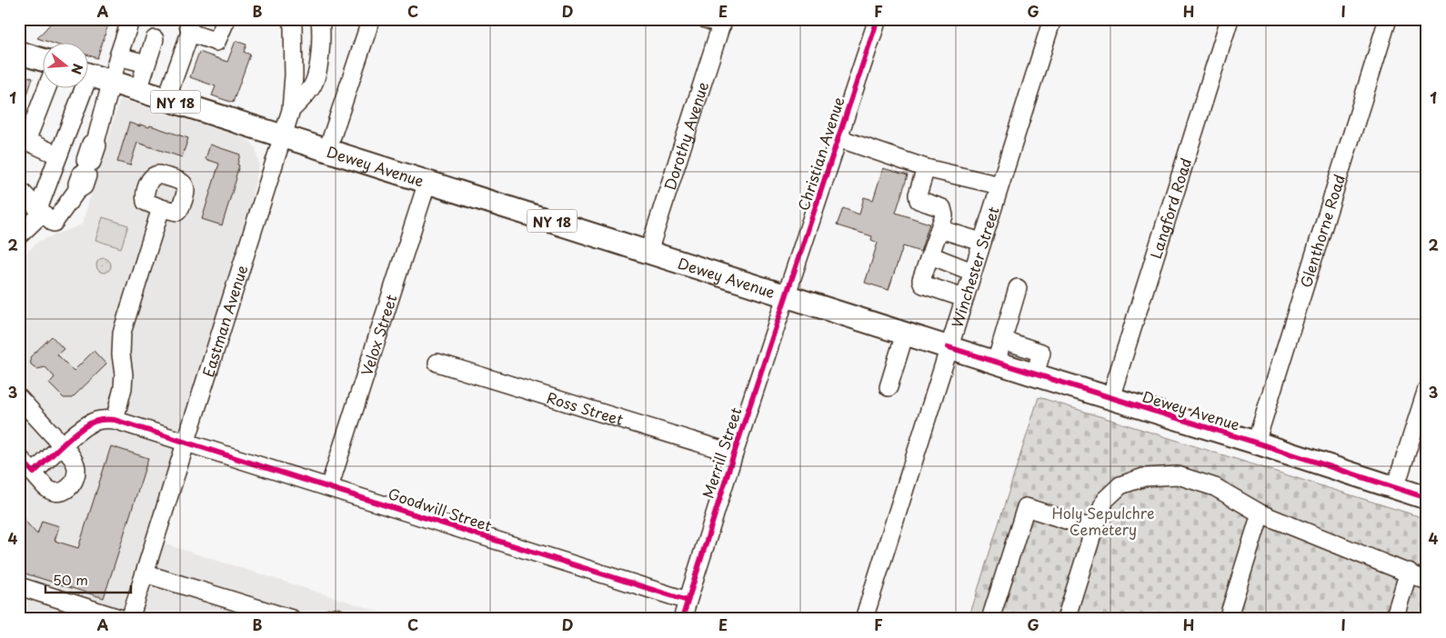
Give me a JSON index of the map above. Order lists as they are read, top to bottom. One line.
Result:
{"streets":{"main road":["NY 18","Dewey Avenue"],"street":["Dorothy Avenue","Christian Avenue","Langford Road","Glenthorne Road","Winchester Street","Eastman Avenue","Velox Street","Ross Street","Merrill Street","Goodwill Street"]},"crossings":[["Dorothy Avenue","Dewey Avenue"],["Christian Avenue","Dewey Avenue"],["Christian Avenue","Merrill Street"],["Dewey Avenue","Langford Road"],["Dewey Avenue","Glenthorne Road"],["Dewey Avenue","Winchester Street"],["Dewey Avenue","Eastman Avenue"],["Dewey Avenue","Velox Street"],["Dewey Avenue","Merrill Street"],["Eastman Avenue","Goodwill Street"],["Velox Street","Goodwill Street"],["Ross Street","Merrill Street"],["Merrill Street","Goodwill Street"]],"parks":["Holy Sepulchre Cemetery"],"scale_bar":"50 m","north":"right","grid":{"columns":["A","B","C","D","E","F","G","H","I"],"rows":["1","2","3","4"]}}
